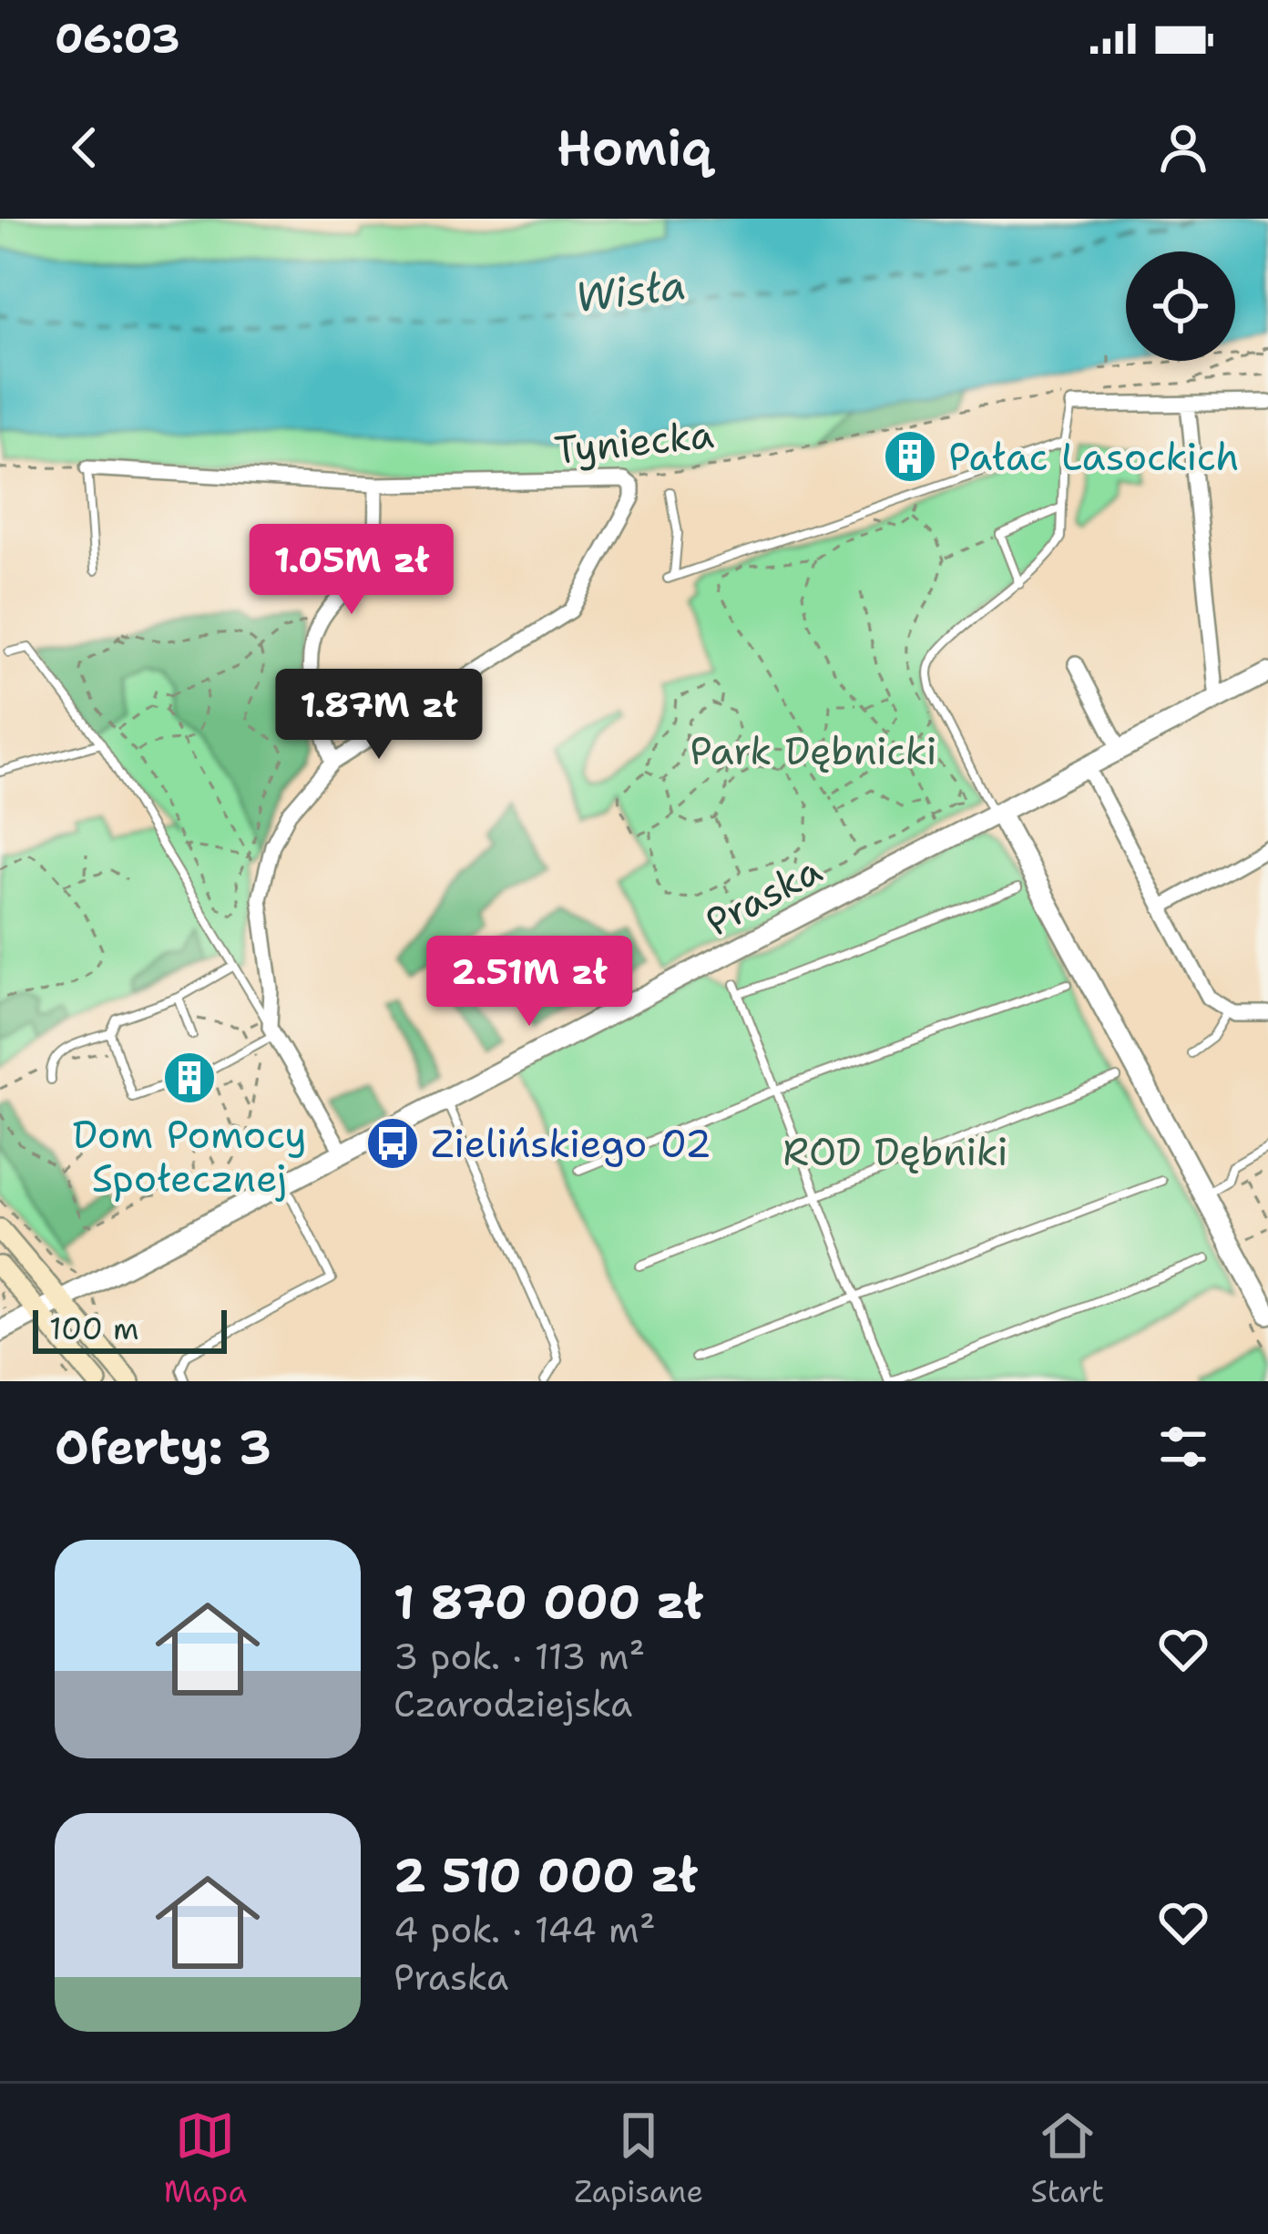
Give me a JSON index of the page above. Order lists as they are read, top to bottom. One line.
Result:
{"streets":{"street":["Tyniecka","Praska"]},"water":["Wisła"],"parks":["Park Dębnicki","ROD Dębniki"],"places":{"building":["Pałac Lasockich","Dom Pomocy Społecznej"],"bus stop":["Zielińskiego 02"]},"scale_bar":"100 m","page":{"status":"06:03","header":"Homiq","price":["1.05M zł","1.87M zł","2.51M zł"],"scale":"100 m","heading":"Oferty: 3","list":[{"name":"1 870 000 zł","note":"3 pok. · 113 m² · Czarodziejska"},{"name":"2 510 000 zł","note":"4 pok. · 144 m² · Praska"}],"tabs":["Mapa","Zapisane","Start"]}}
